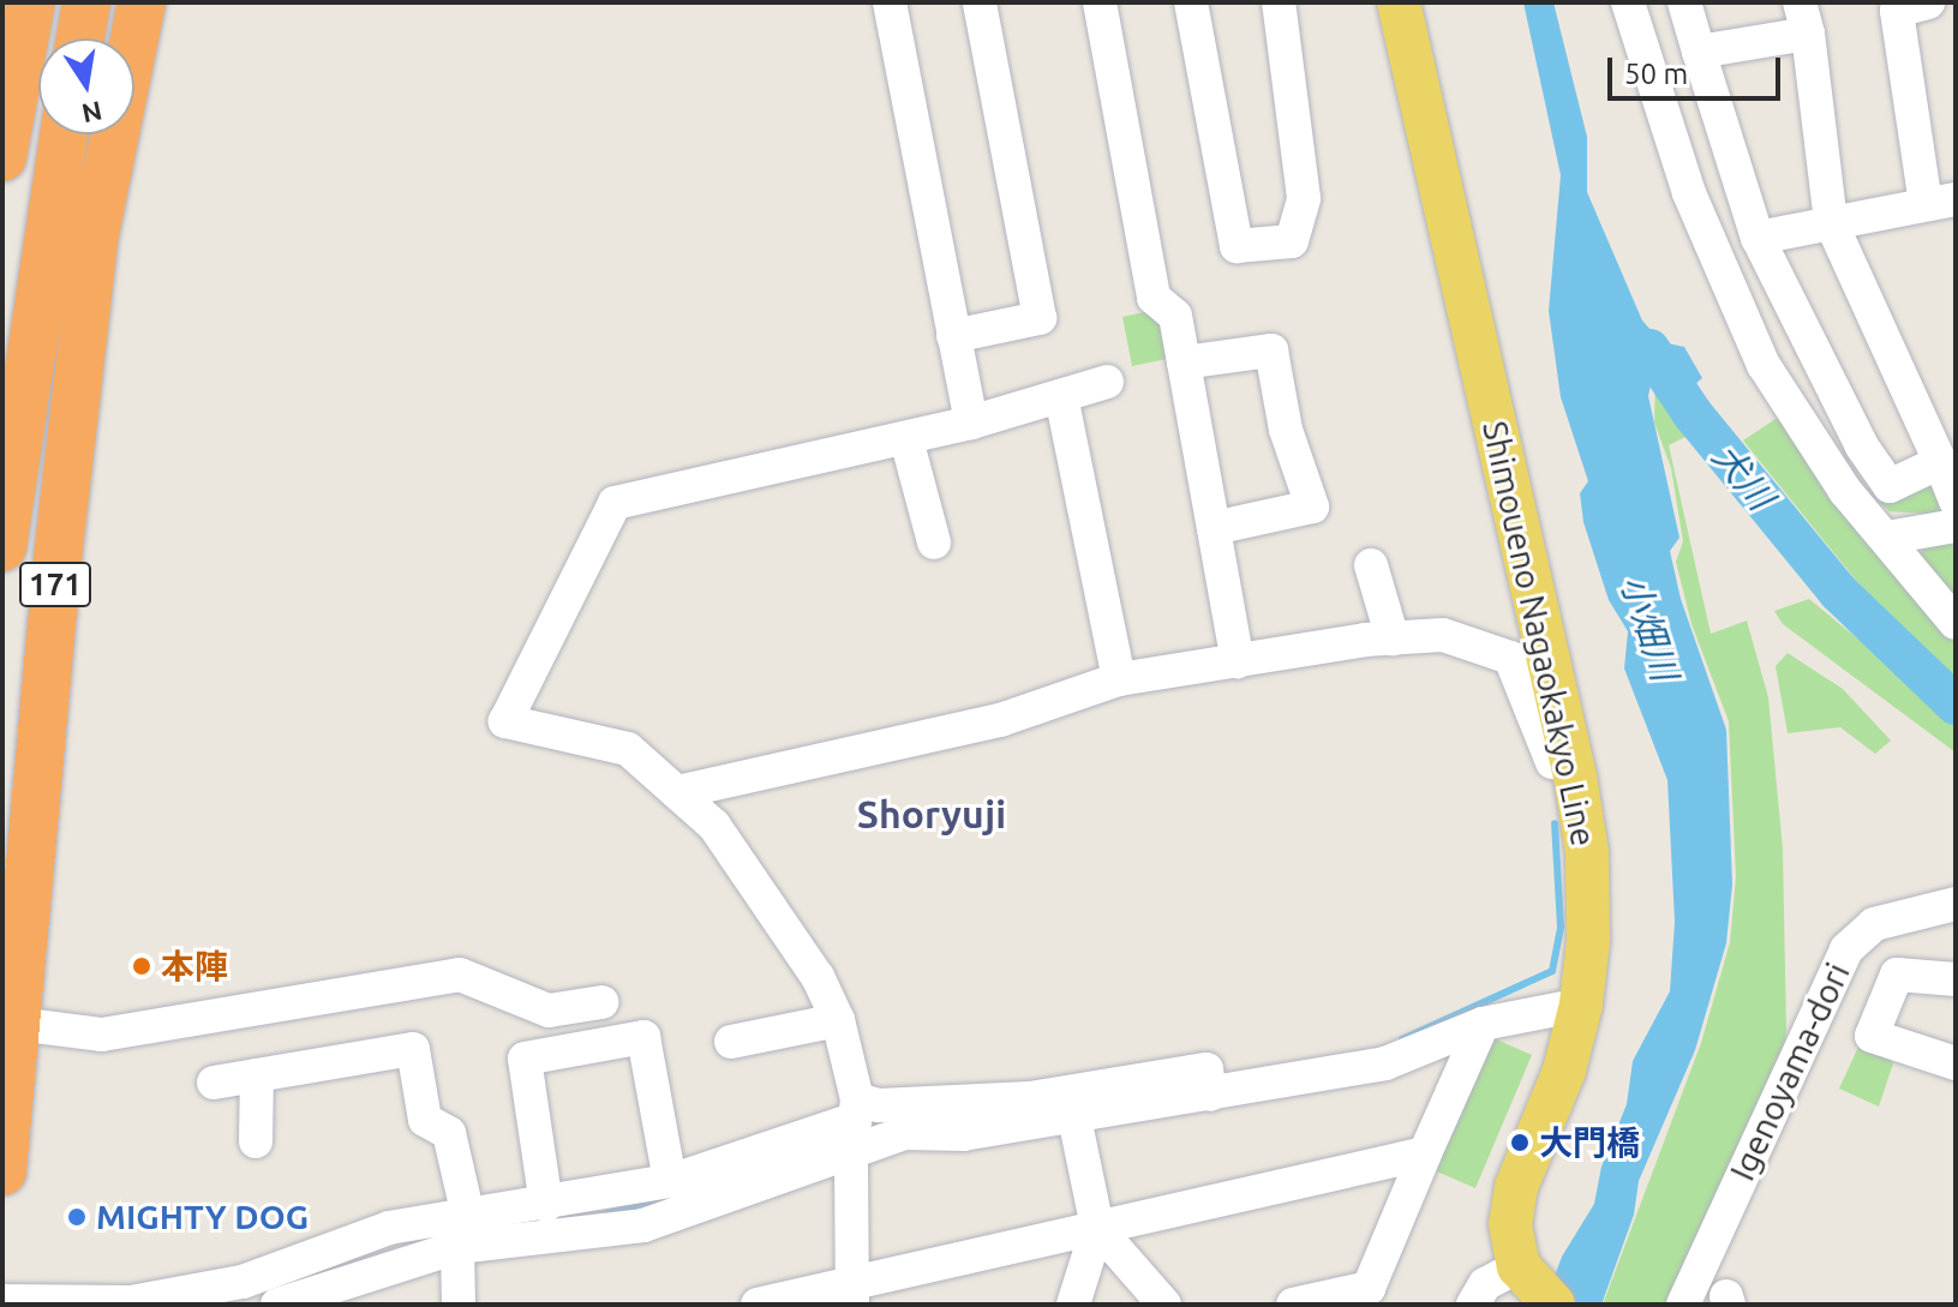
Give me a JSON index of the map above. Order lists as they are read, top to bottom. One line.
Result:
{"streets":{"highway":["171"],"main road":["Shimoueno Nagaokakyo Line"],"street":["Igenoyama-dori"]},"districts":["Shoryuji"],"water":["犬川","小畑川"],"places":["本陣","大門橋","MIGHTY DOG"],"scale_bar":"50 m","north":"bottom"}
